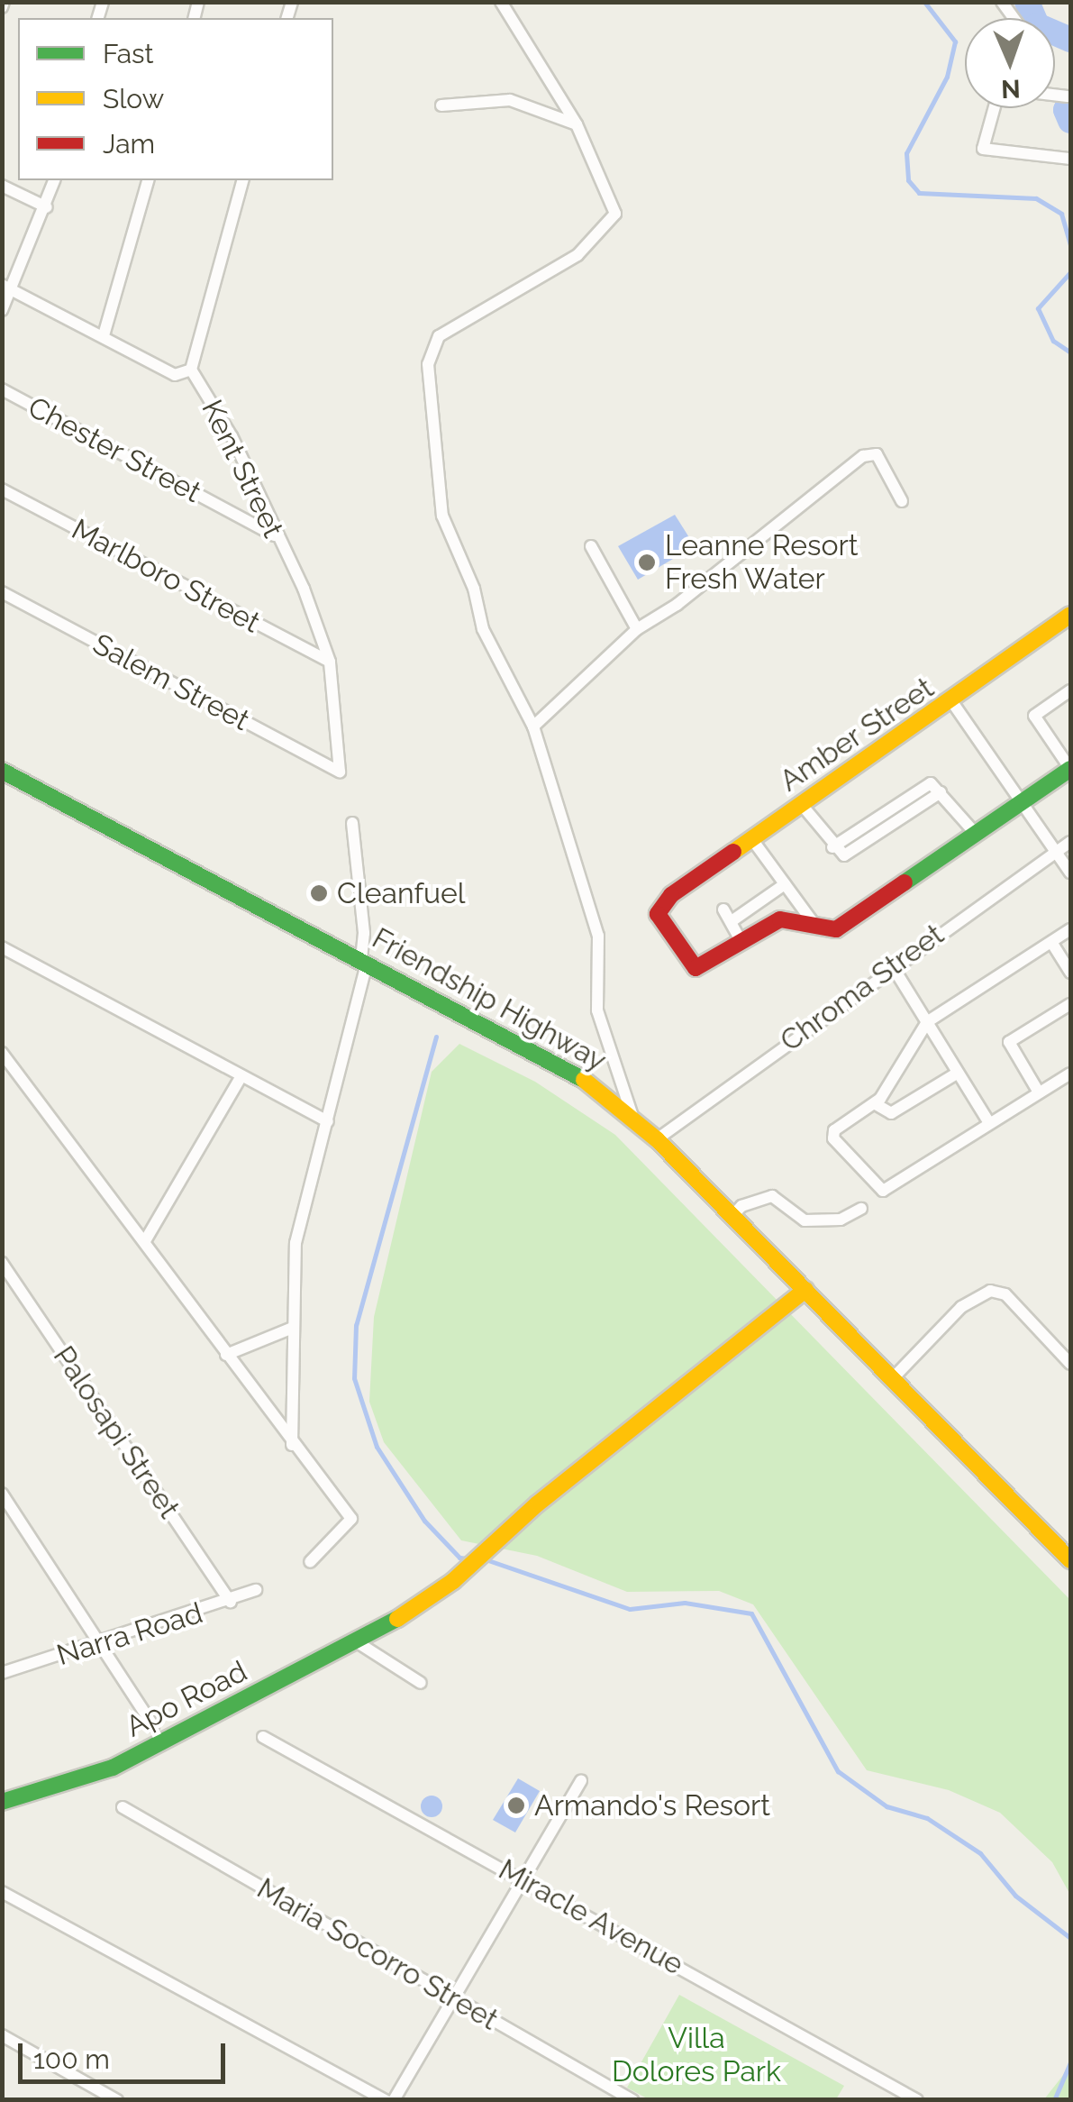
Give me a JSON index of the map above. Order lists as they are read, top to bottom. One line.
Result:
{"streets":{"street":["Chester Street","Kent Street","Marlboro Street","Salem Street","Amber Street","Chroma Street","Friendship Highway","Palosapi Street","Narra Road","Apo Road","Miracle Avenue","Maria Socorro Street"]},"crossings":[["Chester Street","Kent Street"],["Kent Street","Marlboro Street"],["Kent Street","Salem Street"],["Chroma Street","Friendship Highway"],["Friendship Highway","Apo Road"],["Palosapi Street","Narra Road"]],"parks":["Villa Dolores Park"],"places":["Leanne Resort Fresh Water","Cleanfuel","Armando's Resort"],"legend":["Fast","Slow","Jam"],"scale_bar":"100 m","north":"bottom"}
